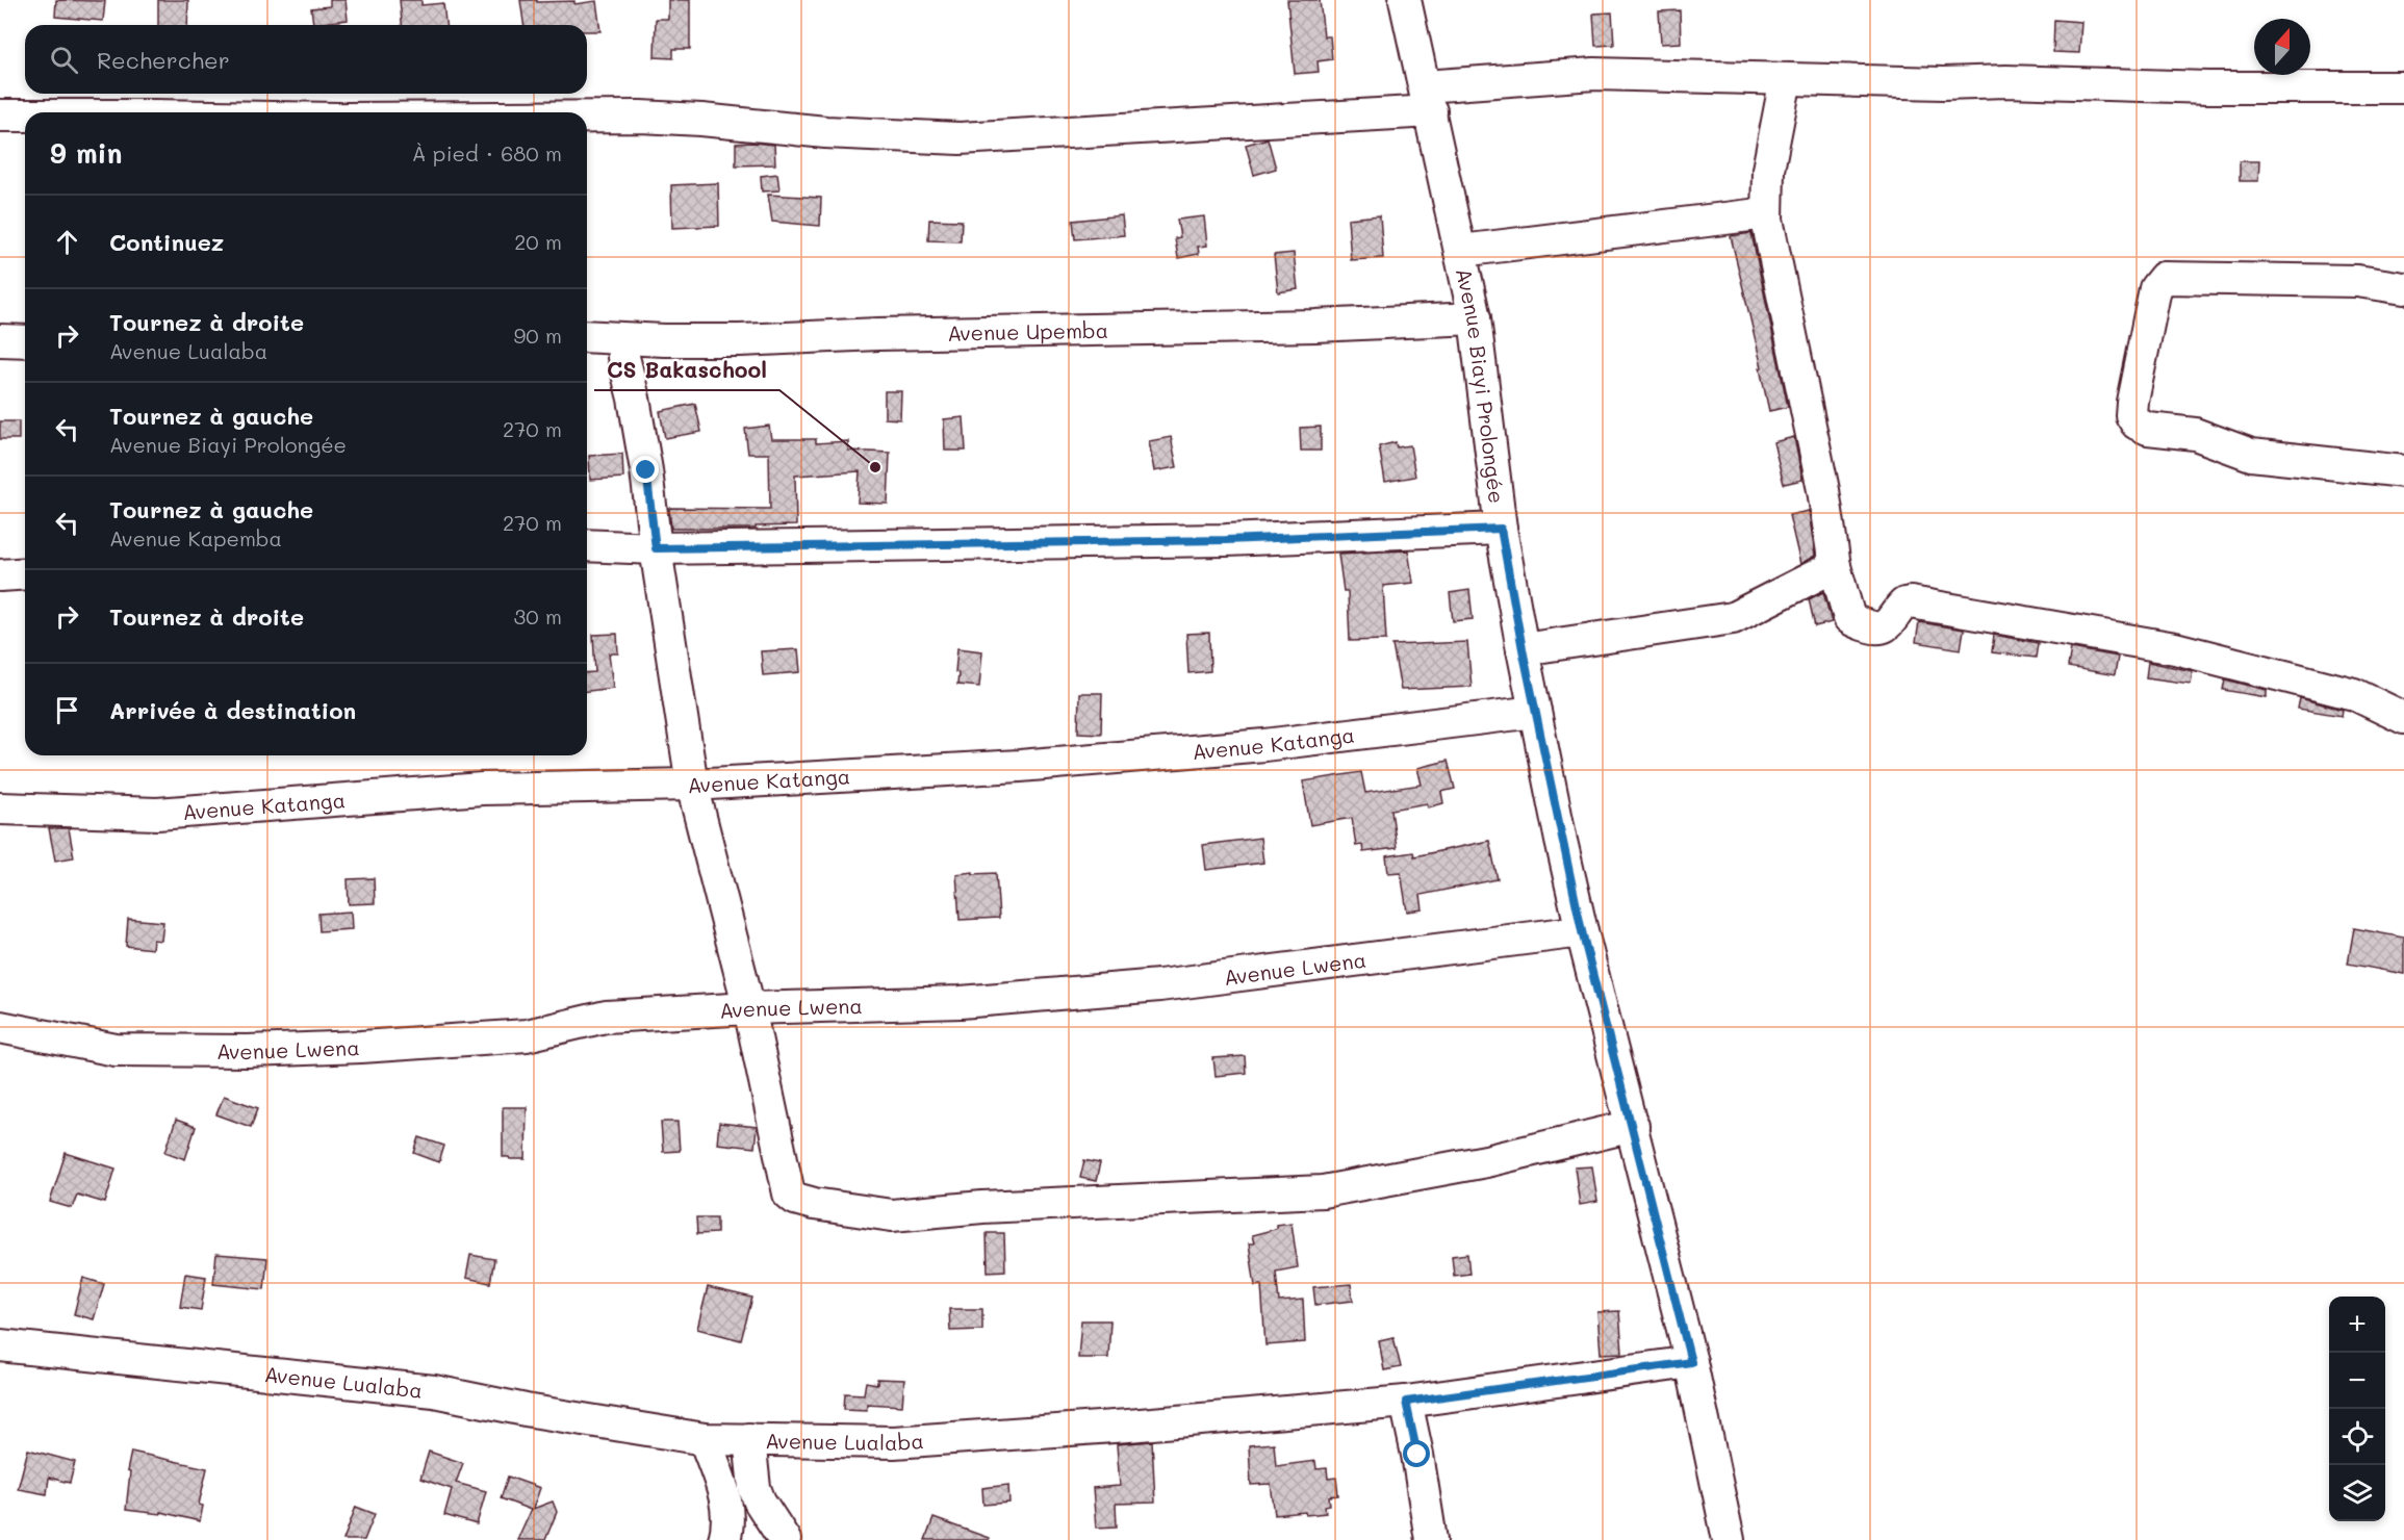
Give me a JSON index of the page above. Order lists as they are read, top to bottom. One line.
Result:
{"streets":{"street":["Avenue Upemba","Avenue Biayi Prolongée","Avenue Katanga","Avenue Lwena","Avenue Lualaba"]},"crossings":[["Avenue Upemba","Avenue Biayi Prolongée"],["Avenue Biayi Prolongée","Avenue Katanga"],["Avenue Biayi Prolongée","Avenue Lwena"],["Avenue Biayi Prolongée","Avenue Lualaba"]],"places":["CS Bakaschool"],"north":"top","page":{"search":"Rechercher","heading":["9 min","À pied · 680 m"],"list":[["Continuez","20 m"],["Tournez à droite","Avenue Lualaba","90 m"],["Tournez à gauche","Avenue Biayi Prolongée","270 m"],["Tournez à gauche","Avenue Kapemba","270 m"],["Tournez à droite","30 m"],"Arrivée à destination"],"map_buttons":["+","−"]}}
